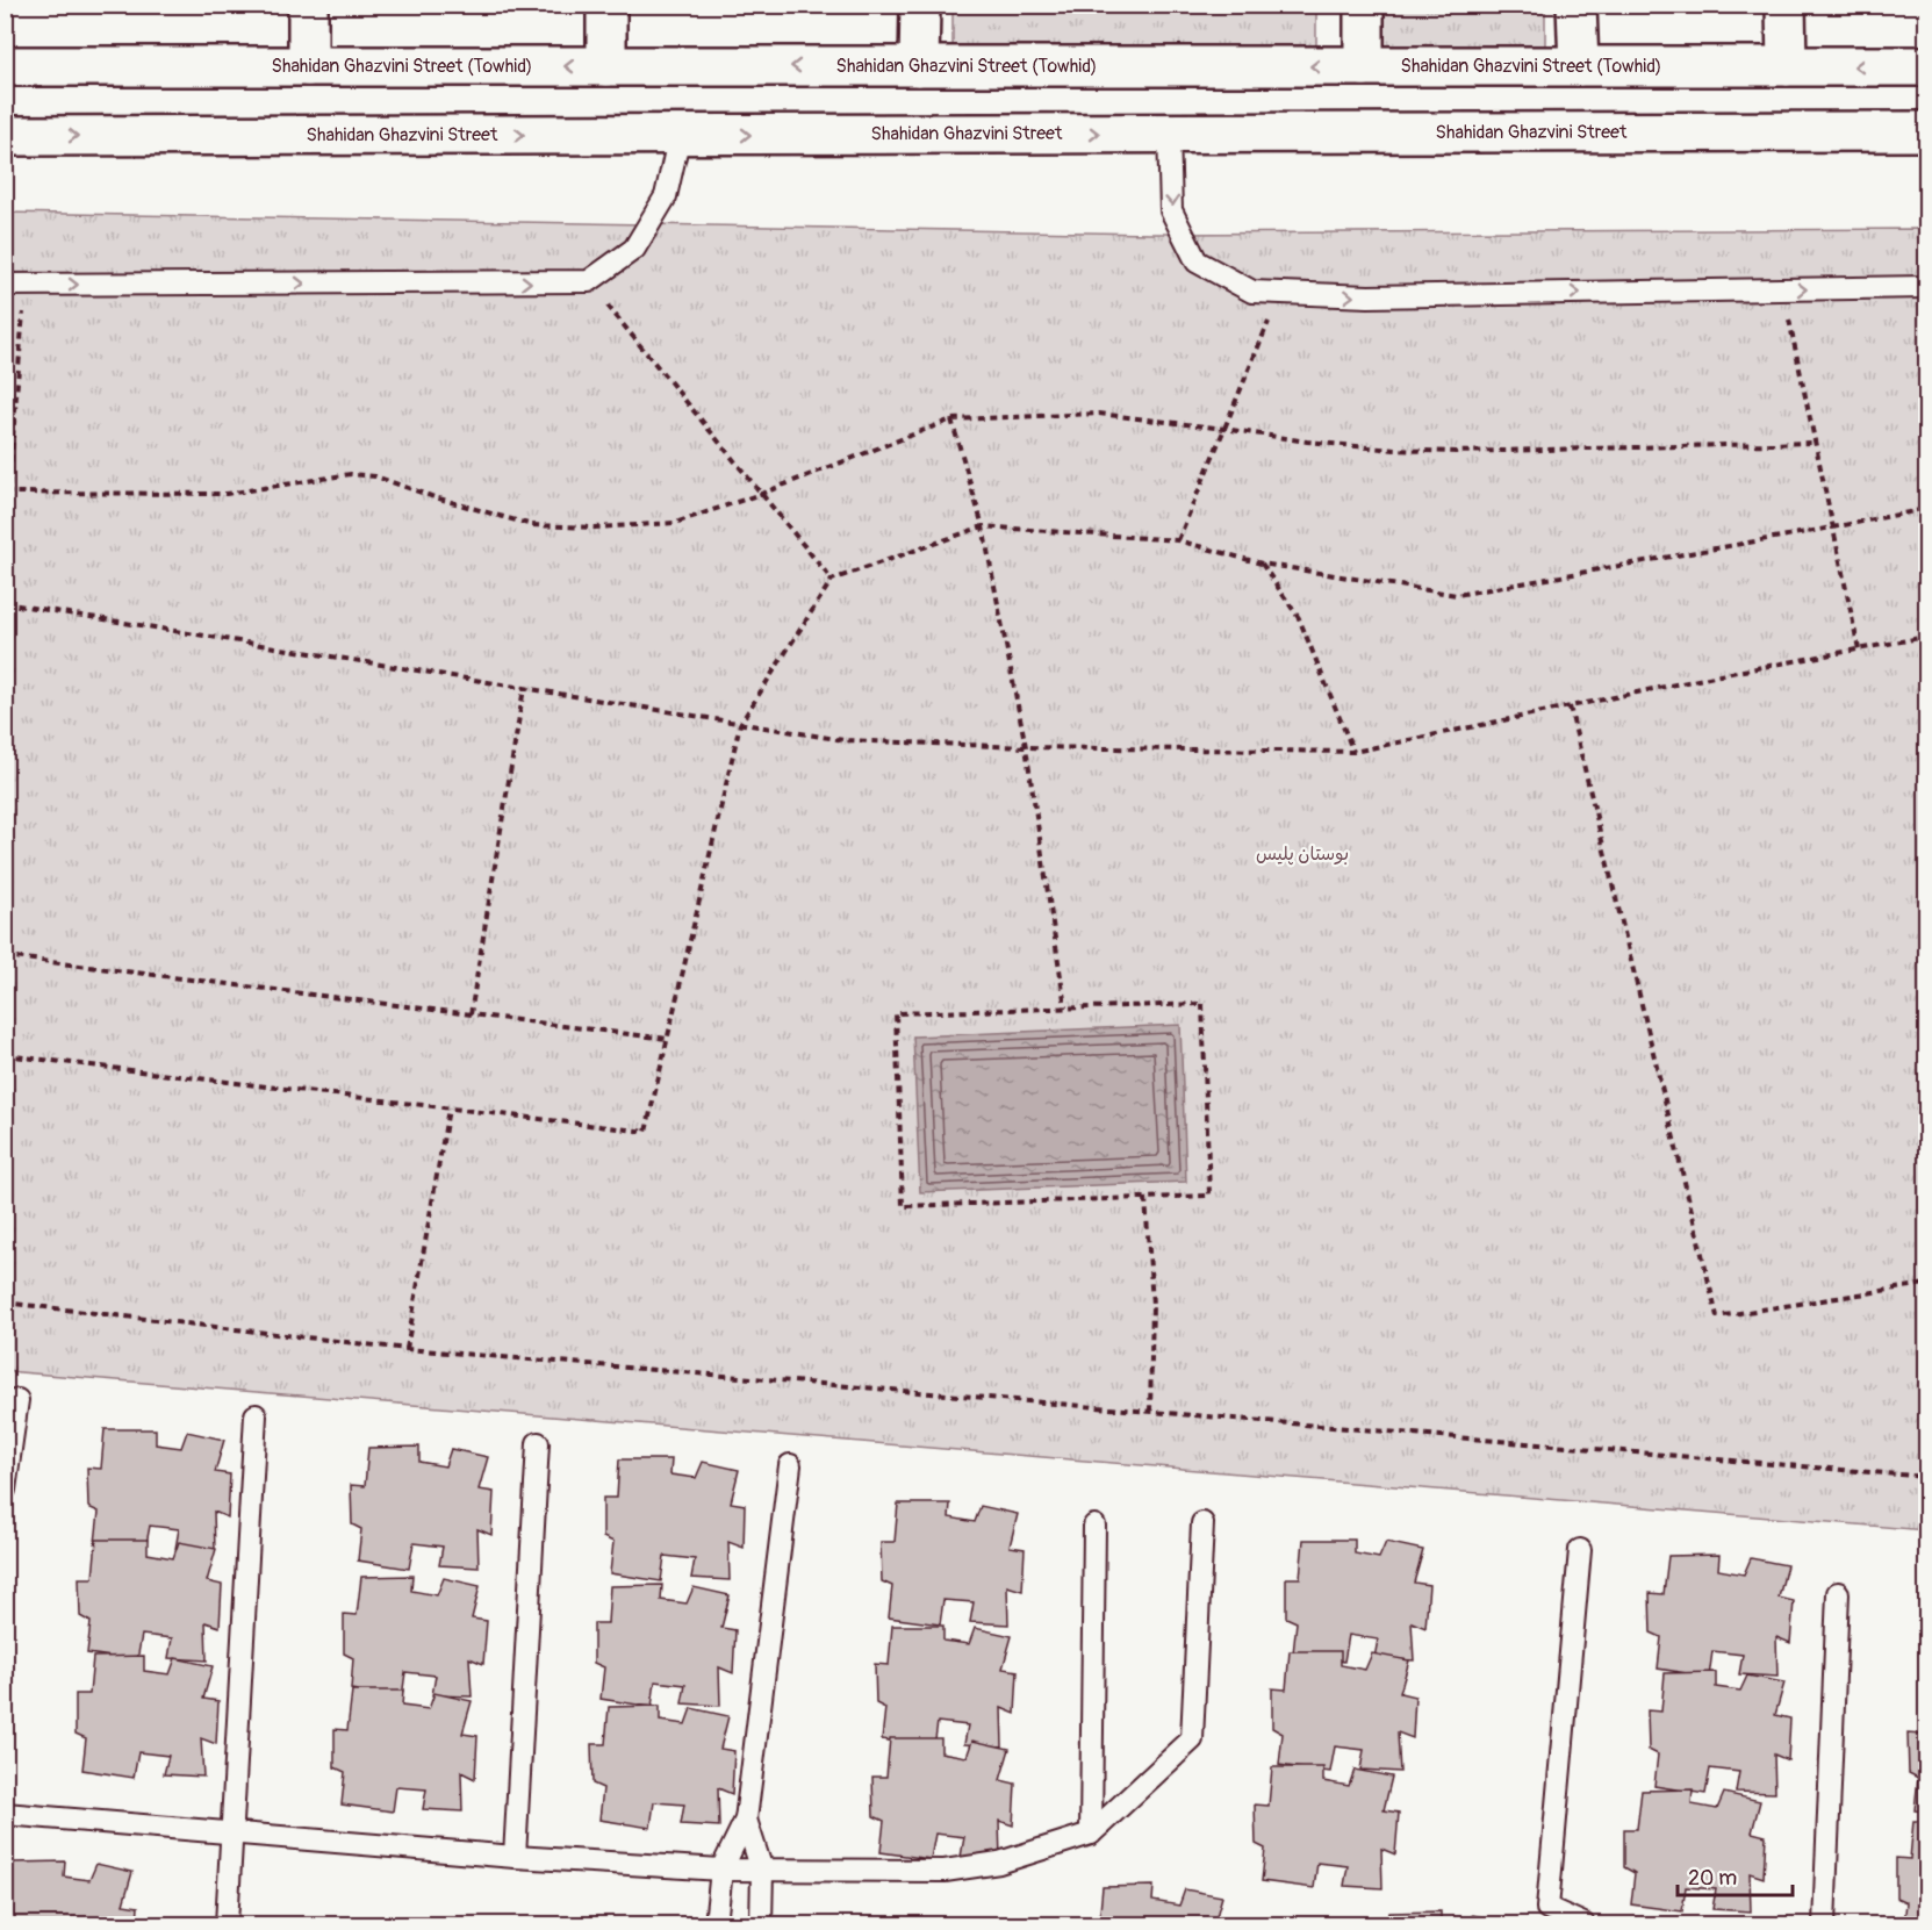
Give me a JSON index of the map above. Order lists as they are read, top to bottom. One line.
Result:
{"streets":{"main road":["Shahidan Ghazvini Street (Towhid)","Shahidan Ghazvini Street"]},"one_way":["Shahidan Ghazvini Street (Towhid)","Shahidan Ghazvini Street"],"parks":["بوستان پلیس"],"scale_bar":"20 m"}
